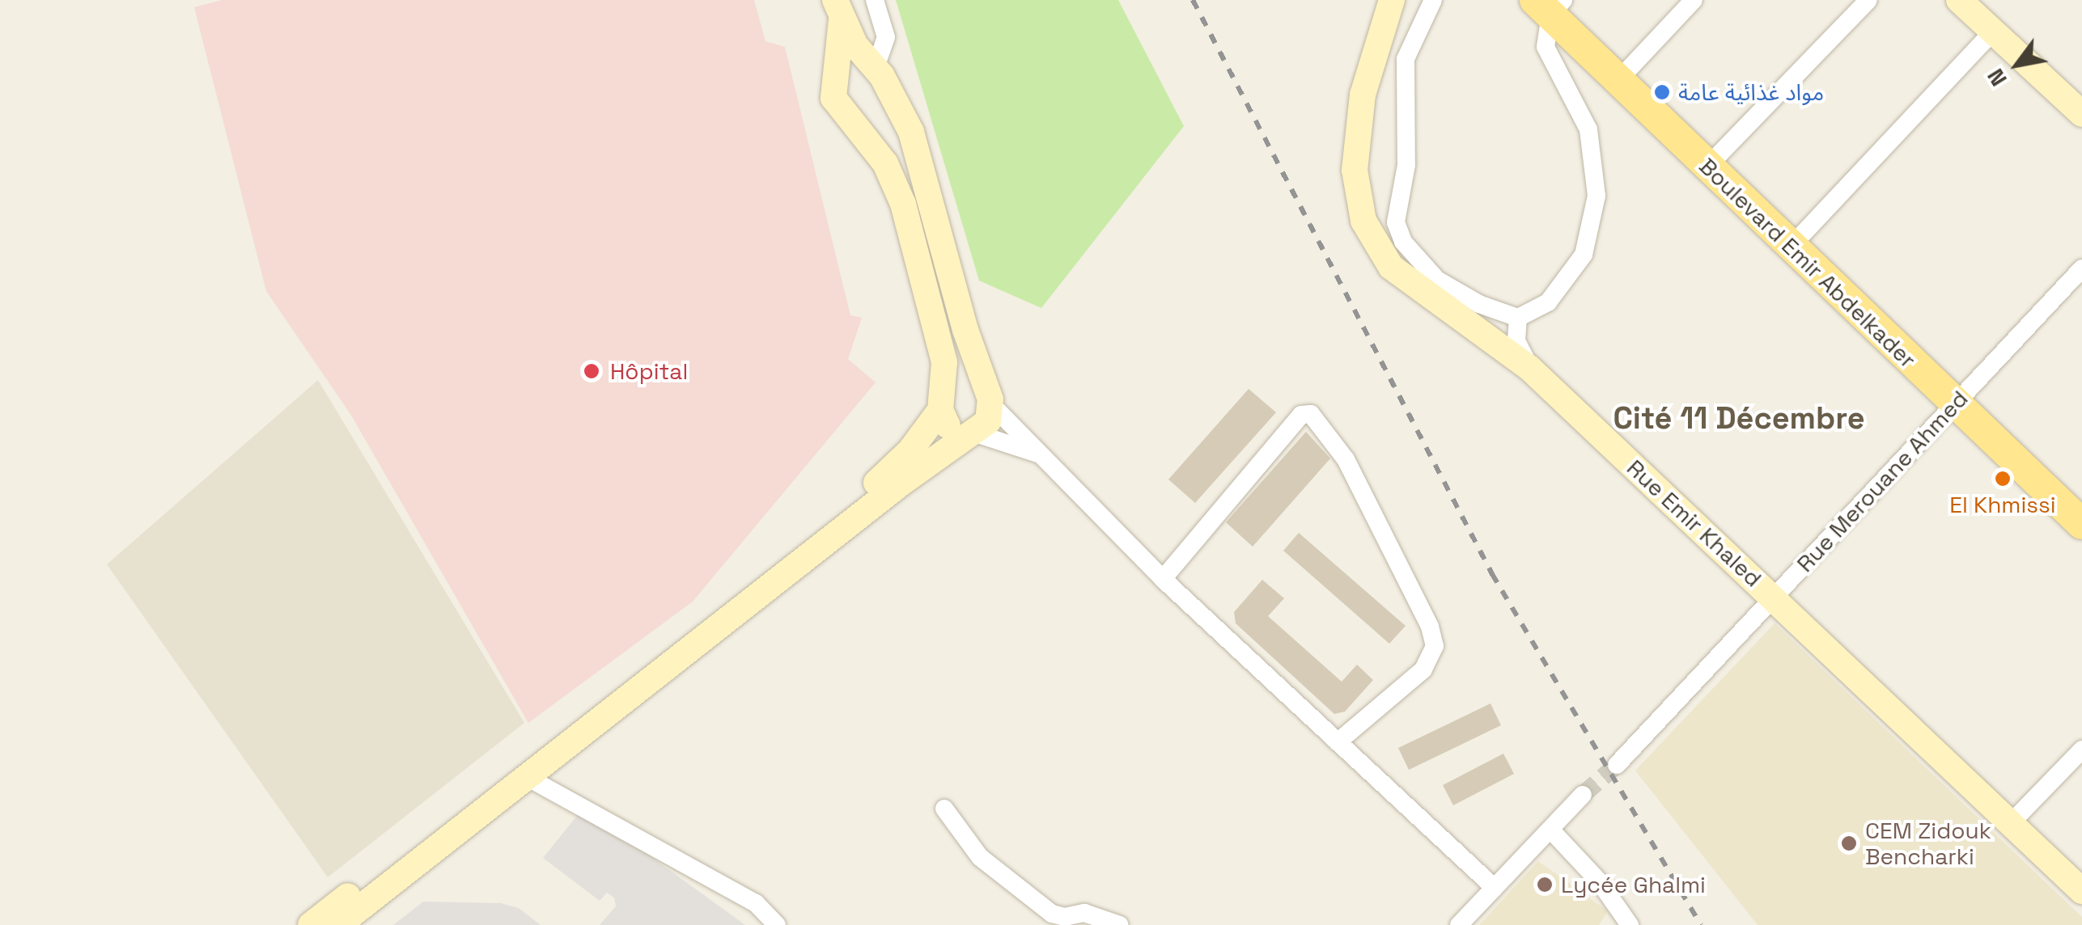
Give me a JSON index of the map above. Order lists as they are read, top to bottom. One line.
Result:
{"streets":{"main road":["Boulevard Emir Abdelkader"],"street":["Rue Merouane Ahmed","Rue Emir Khaled"]},"crossings":[["Boulevard Emir Abdelkader","Rue Merouane Ahmed"],["Rue Merouane Ahmed","Rue Emir Khaled"]],"districts":["Cité 11 Décembre"],"places":["مواد غذائية عامة","Hôpital","El Khmissi","CEM Zidouk Bencharki","Lycée Ghalmi"],"north":"bottom left"}
